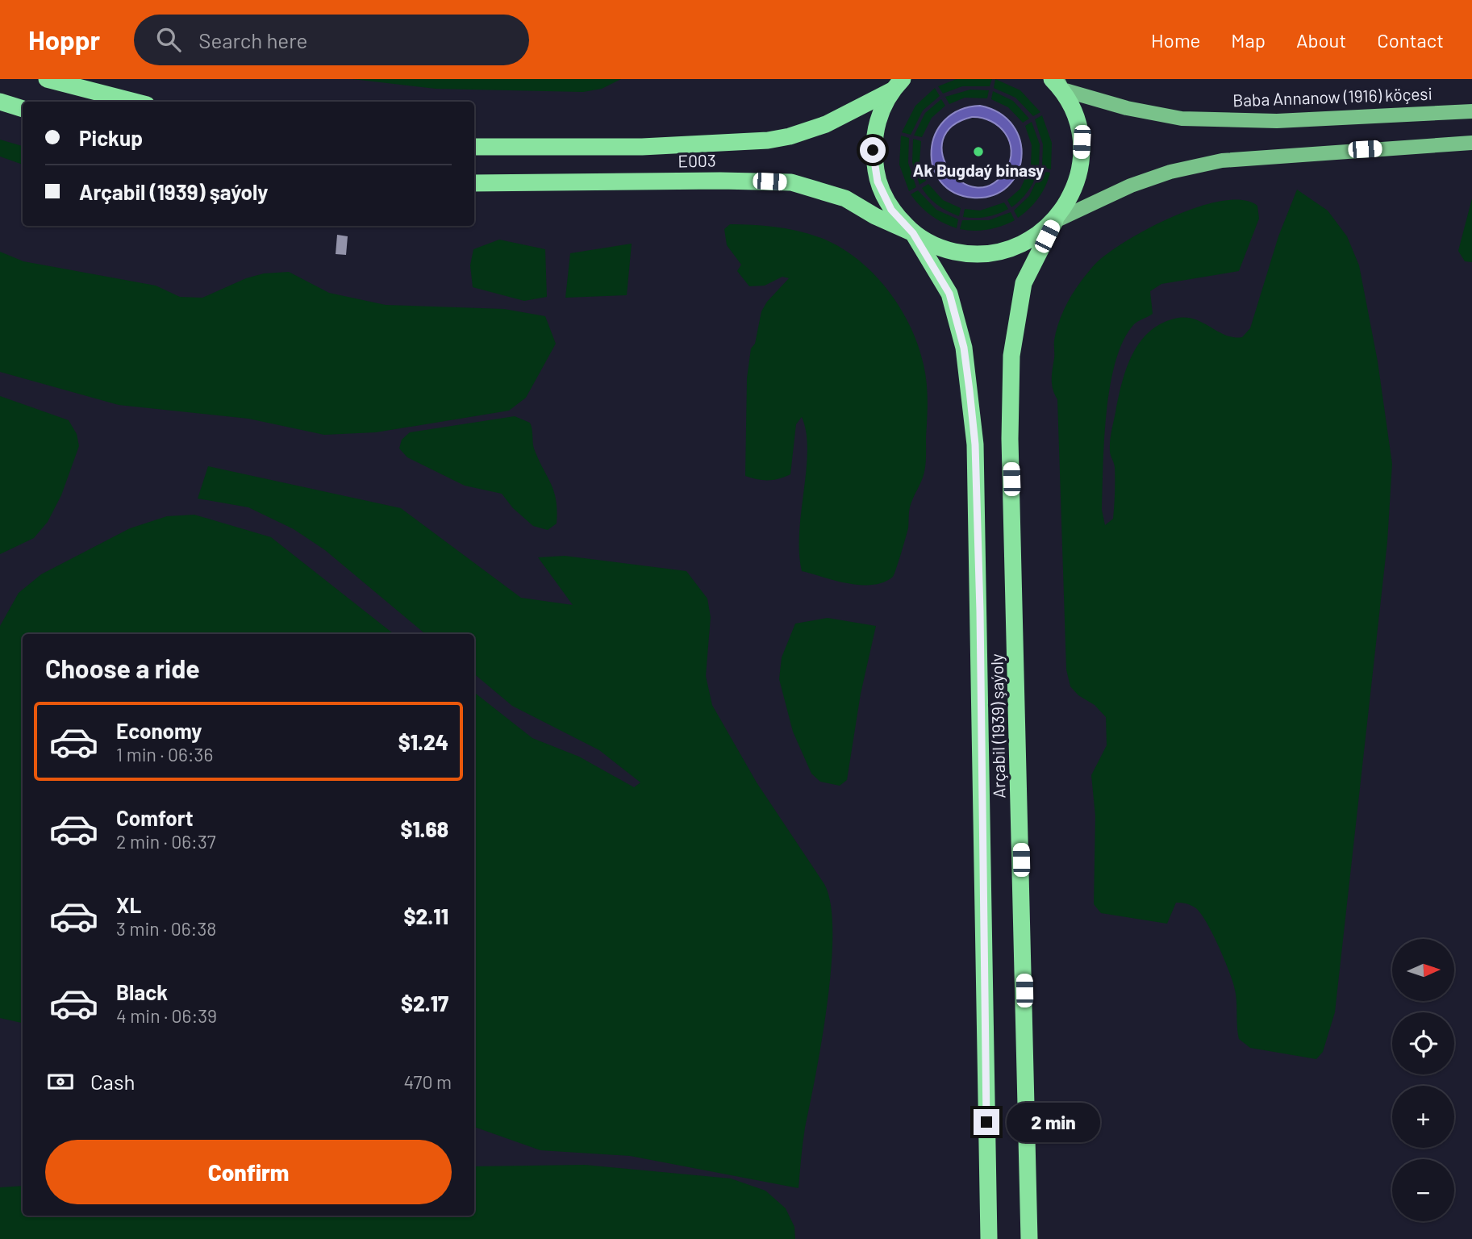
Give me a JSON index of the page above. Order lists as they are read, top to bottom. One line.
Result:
{"streets":{"highway":["E003","Arçabil (1939) şaýoly"],"main road":["Baba Annanow (1916) köçesi"]},"crossings":[["E003","Arçabil (1939) şaýoly"]],"places":["Ak Bugdaý binasy"],"north":"right","page":{"header":"Hoppr","search":"Search here","nav":["Home","Map","About","Contact"],"banner":["Pickup","Arçabil (1939) şaýoly"],"heading":"Choose a ride","list":[{"name":"Economy","note":"1 min · 06:36","value":"$1.24"},{"name":"Comfort","note":"2 min · 06:37","value":"$1.68"},{"name":"XL","note":"3 min · 06:38","value":"$2.11"},{"name":"Black","note":"4 min · 06:39","value":"$2.17"}],"map_buttons":["+","−"],"pay":["Cash","470 m"],"bubble":"2 min","buttons":"Confirm"}}
